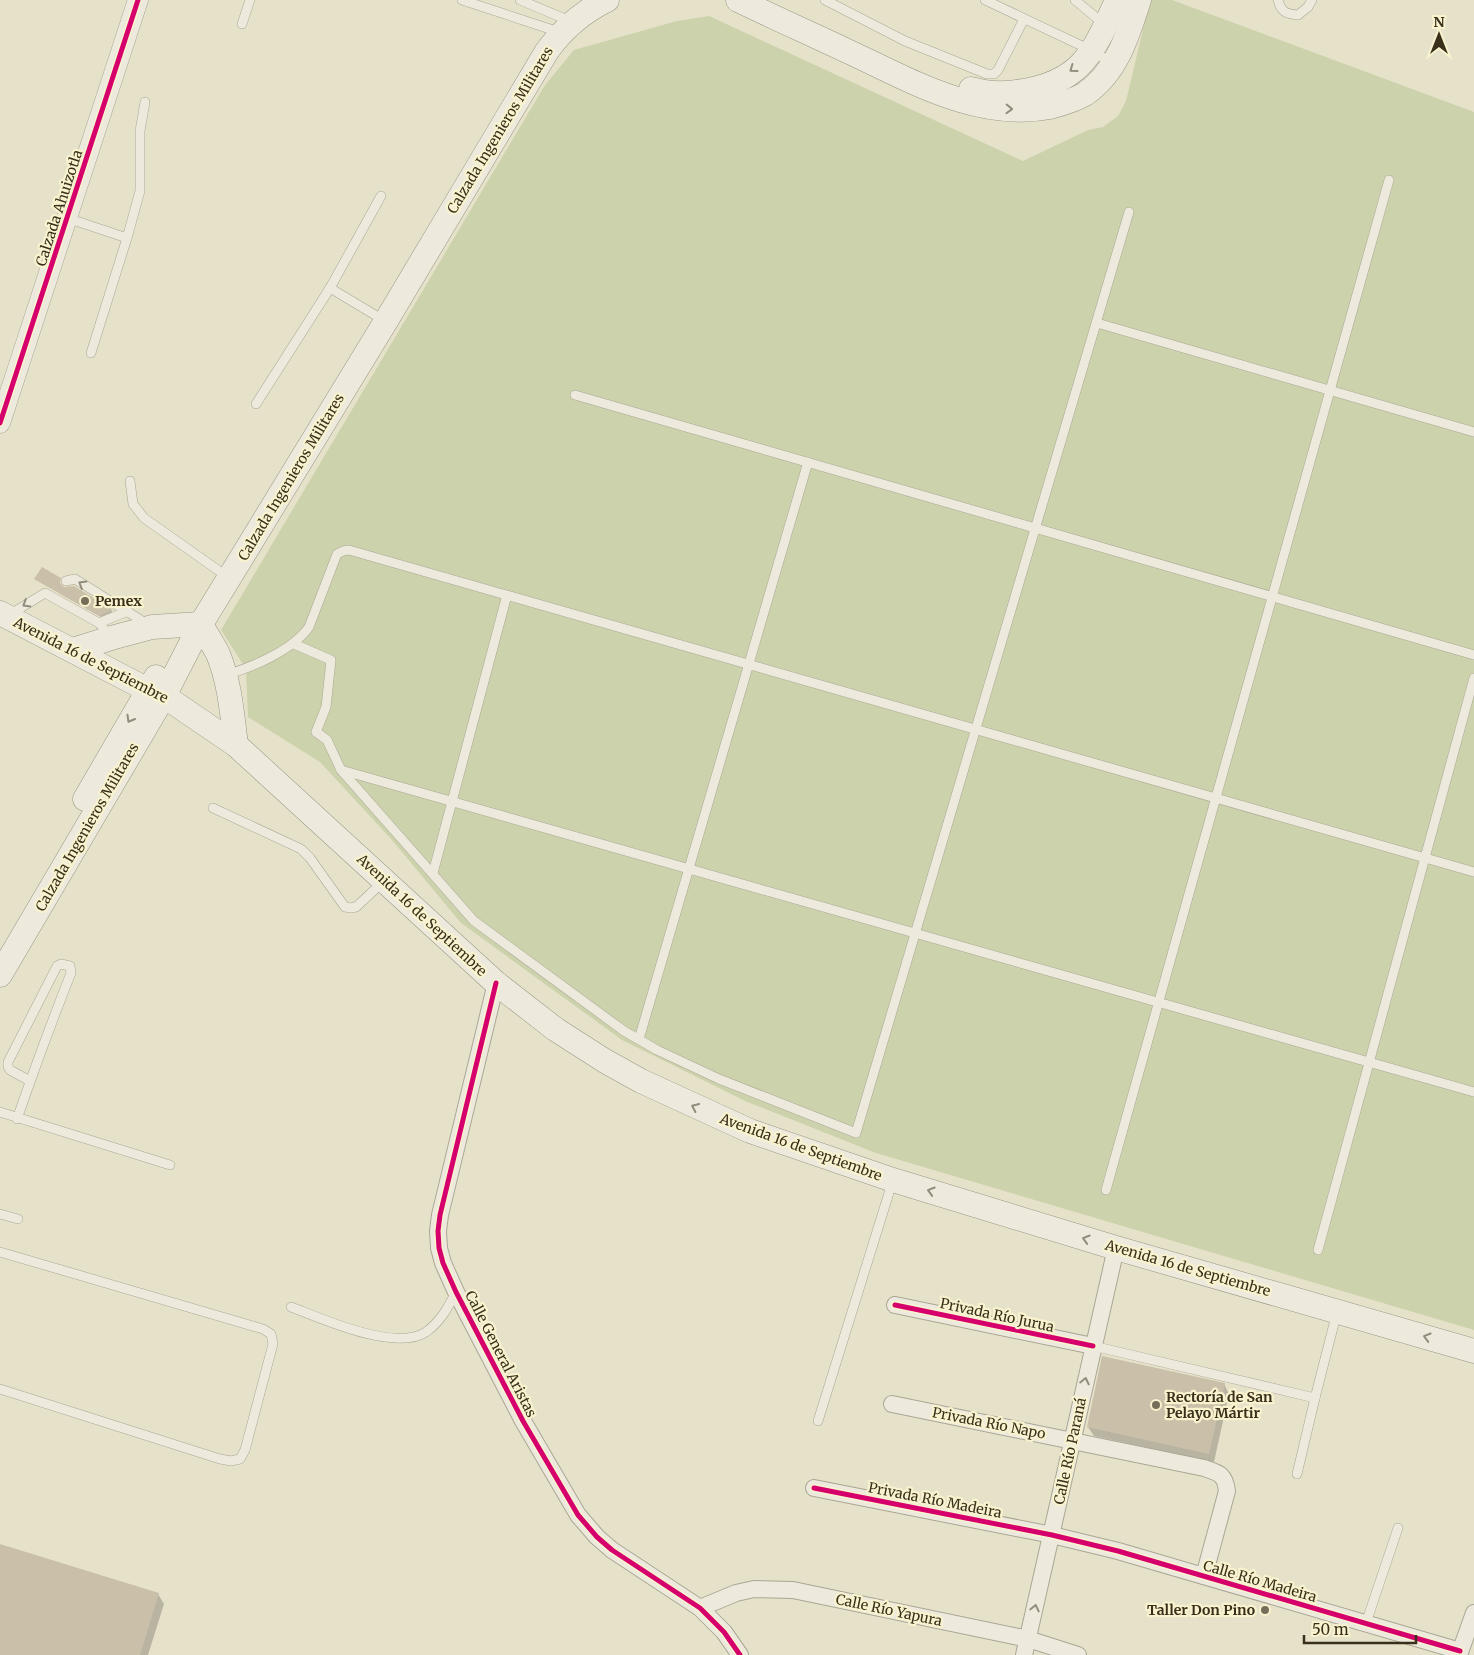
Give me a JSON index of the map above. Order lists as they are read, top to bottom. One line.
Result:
{"streets":{"main road":["Calzada Ingenieros Militares","Avenida 16 de Septiembre"],"street":["Calzada Ahuizotla","Privada Río Jurua","Calle General Aristas","Privada Río Napo","Calle Río Paraná","Privada Río Madeira","Calle Río Madeira","Calle Río Yapura"]},"crossings":[["Calzada Ingenieros Militares","Avenida 16 de Septiembre"],["Avenida 16 de Septiembre","Calle General Aristas"],["Avenida 16 de Septiembre","Calle Río Paraná"],["Privada Río Jurua","Calle Río Paraná"],["Calle General Aristas","Calle Río Yapura"],["Privada Río Napo","Calle Río Paraná"],["Privada Río Napo","Calle Río Madeira"],["Calle Río Paraná","Privada Río Madeira"],["Calle Río Paraná","Calle Río Madeira"],["Calle Río Paraná","Calle Río Yapura"],["Privada Río Madeira","Calle Río Madeira"]],"one_way":["Avenida 16 de Septiembre","Calle Río Paraná"],"places":["Pemex","Rectoría de San Pelayo Mártir","Taller Don Pino"],"scale_bar":"50 m","north":"top"}
